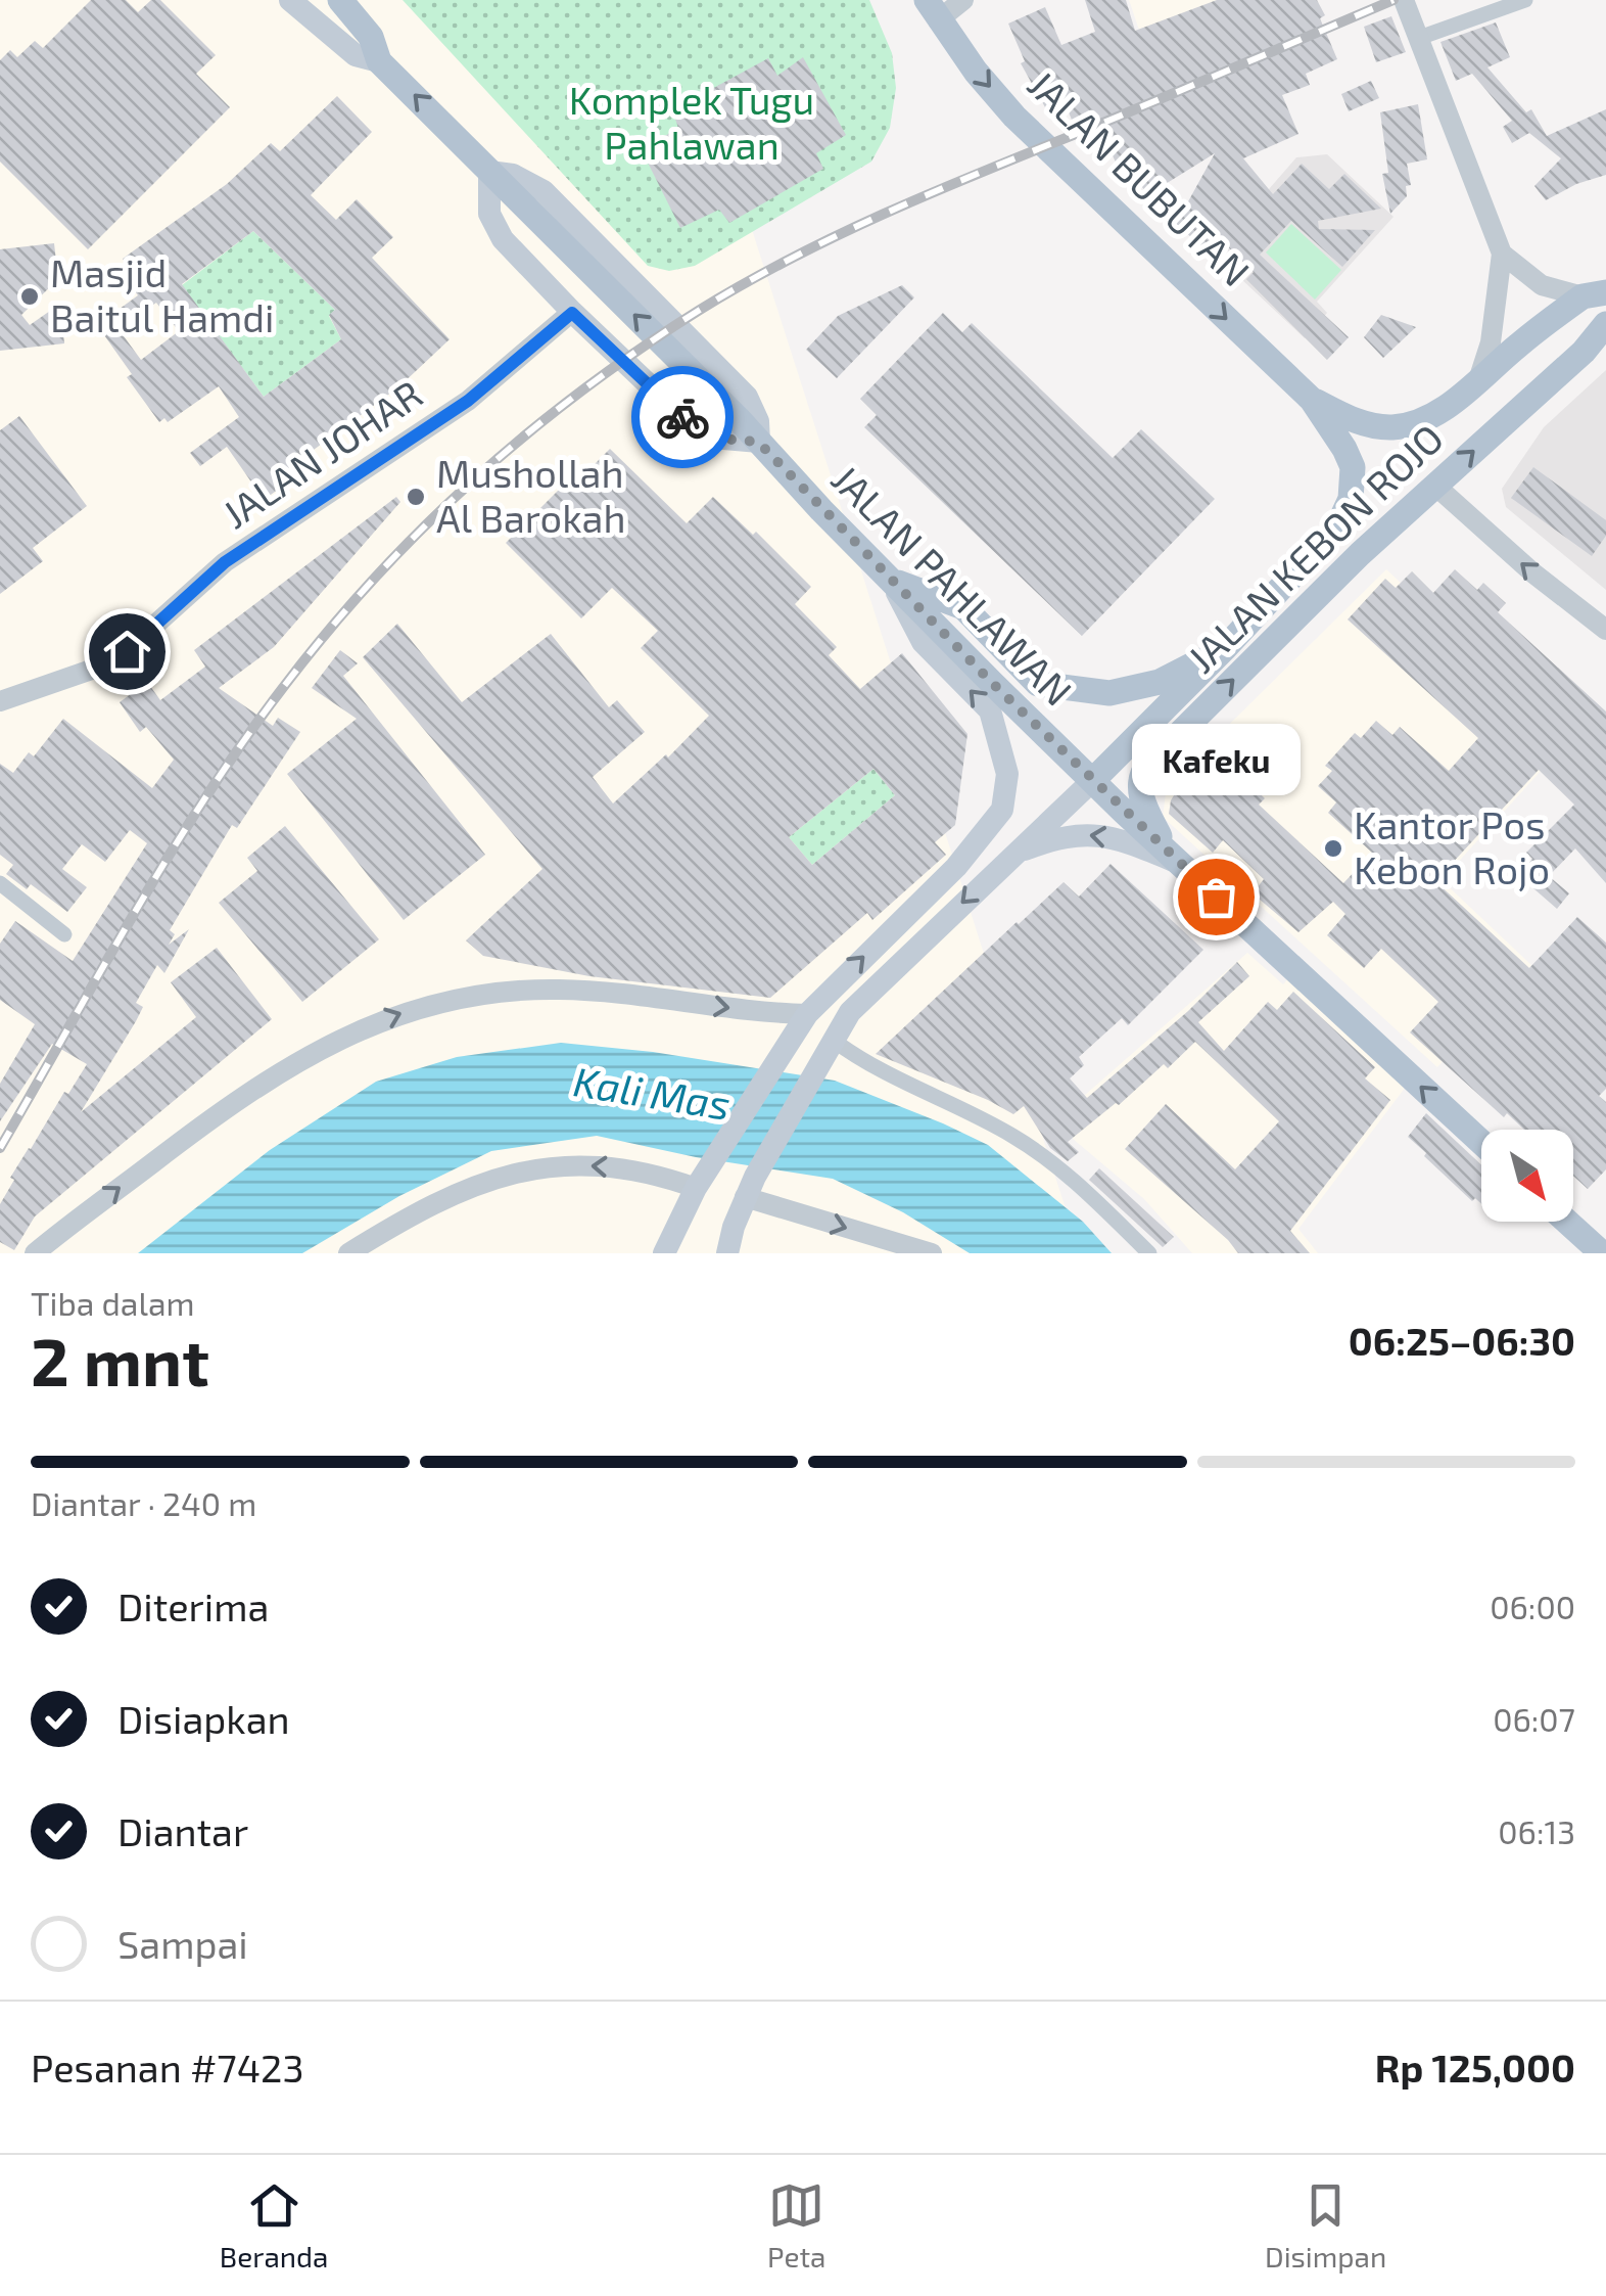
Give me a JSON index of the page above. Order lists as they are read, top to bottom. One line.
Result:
{"streets":{"main road":["JALAN BUBUTAN","JALAN KEBON ROJO","JALAN PAHLAWAN"],"street":["JALAN JOHAR"]},"crossings":[["JALAN BUBUTAN","JALAN KEBON ROJO"],["JALAN KEBON ROJO","JALAN PAHLAWAN"]],"one_way":["JALAN BUBUTAN"],"water":["Kali Mas"],"parks":["Komplek Tugu Pahlawan"],"places":["Masjid Baitul Hamdi","Mushollah Al Barokah","Kantor Pos Kebon Rojo","Kafeku"],"north":"bottom right","page":{"bubble":"Kafeku","heading":["2 mnt","Tiba dalam","06:25–06:30"],"panel":["Pesanan #7423","Rp 125,000"],"bar":"Diantar · 240 m","list":[["Diterima","06:00"],["Disiapkan","06:07"],["Diantar","06:13"],"Sampai"],"tabs":["Beranda","Peta","Disimpan"]}}
